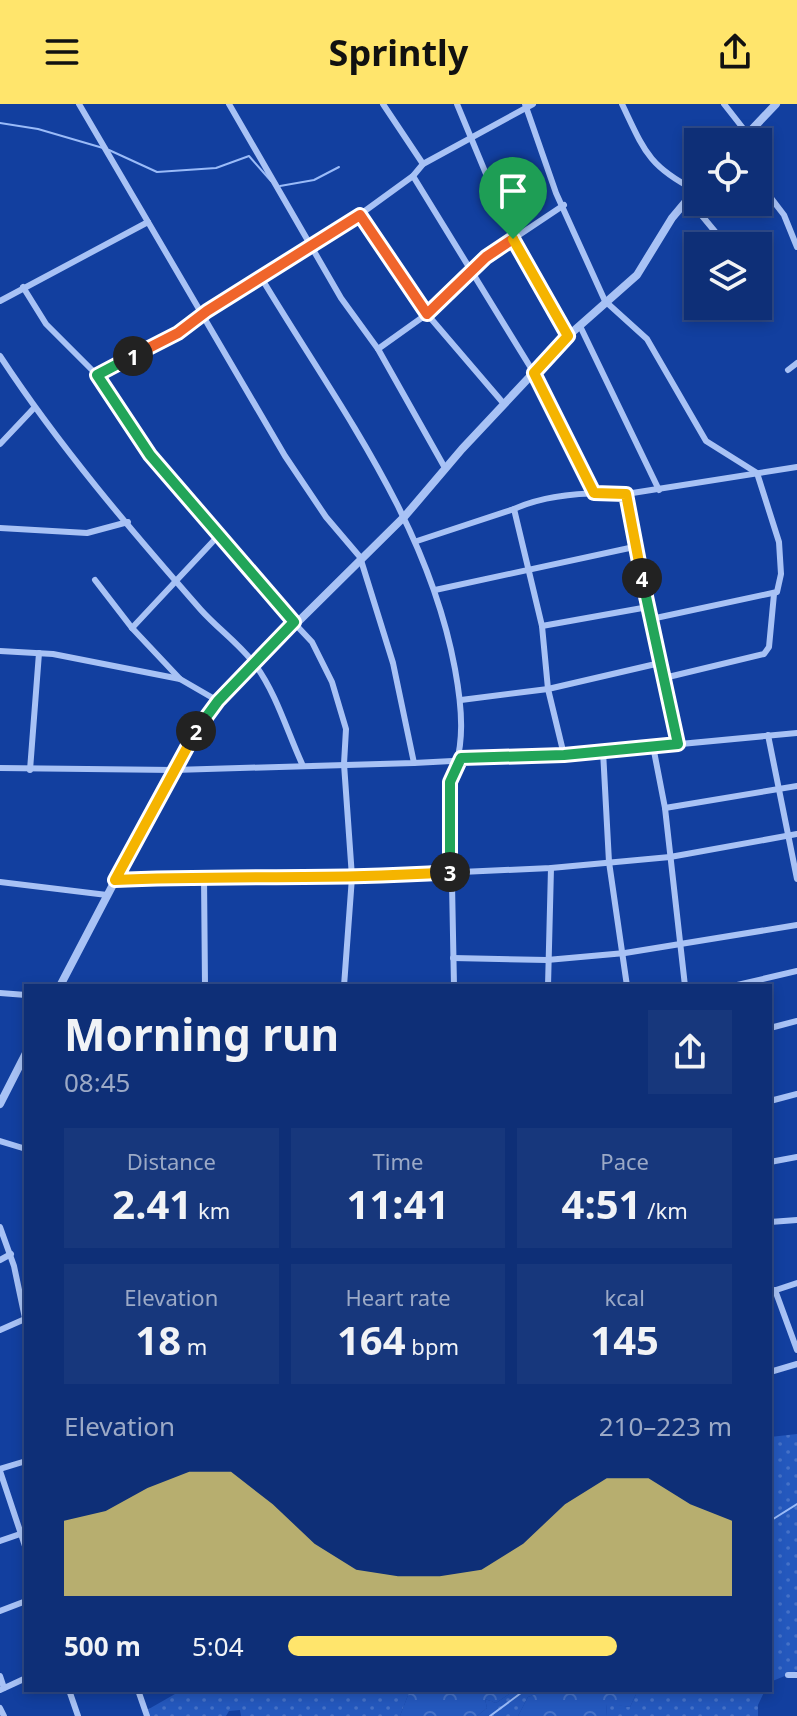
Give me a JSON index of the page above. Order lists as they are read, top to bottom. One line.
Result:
{"page":{"header":"Sprintly","pins":["1","4","2","3"],"heading":["Morning run","08:45"],"stats":[["Distance","2.41 km"],["Time","11:41"],["Pace","4:51 /km"],["Elevation","18 m"],["Heart rate","164 bpm"],["kcal","145"]],"chart":["Elevation","210–223 m"],"list":[{"name":"500 m","note":"5:04"}]}}
